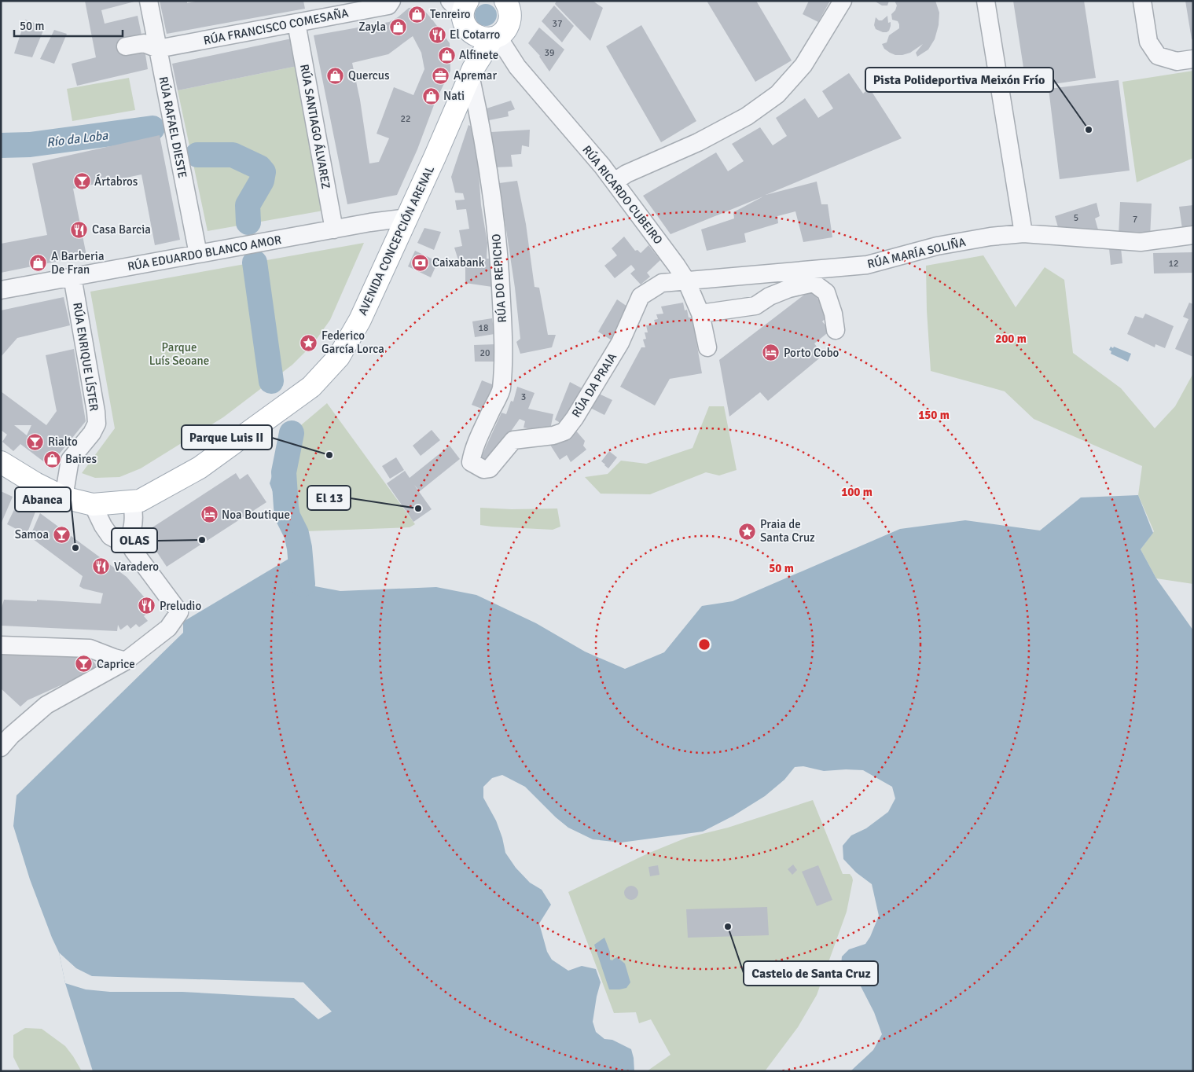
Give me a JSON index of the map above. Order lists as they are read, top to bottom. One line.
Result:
{"streets":{"main road":["AVENIDA CONCEPCIÓN ARENAL"],"street":["RÚA FRANCISCO COMESAÑA","RÚA SANTIAGO ÁLVAREZ","RÚA RAFAEL DIESTE","RÚA RICARDO CUBEIRO","RÚA EDUARDO BLANCO AMOR","RÚA MARÍA SOLIÑA","RÚA DO REPICHO","RÚA ENRIQUE LÍSTER","RÚA DA PRAIA"]},"crossings":[["RÚA FRANCISCO COMESAÑA","RÚA SANTIAGO ÁLVAREZ"],["RÚA FRANCISCO COMESAÑA","RÚA RAFAEL DIESTE"],["RÚA SANTIAGO ÁLVAREZ","RÚA EDUARDO BLANCO AMOR"],["RÚA RAFAEL DIESTE","RÚA EDUARDO BLANCO AMOR"],["RÚA RICARDO CUBEIRO","AVENIDA CONCEPCIÓN ARENAL"],["RÚA RICARDO CUBEIRO","RÚA MARÍA SOLIÑA"],["RÚA RICARDO CUBEIRO","RÚA DA PRAIA"],["AVENIDA CONCEPCIÓN ARENAL","RÚA EDUARDO BLANCO AMOR"],["AVENIDA CONCEPCIÓN ARENAL","RÚA DO REPICHO"],["AVENIDA CONCEPCIÓN ARENAL","RÚA ENRIQUE LÍSTER"],["RÚA EDUARDO BLANCO AMOR","RÚA ENRIQUE LÍSTER"],["RÚA MARÍA SOLIÑA","RÚA DA PRAIA"],["RÚA DO REPICHO","RÚA DA PRAIA"]],"water":["Río da Loba"],"parks":["Parque Luís Seoane"],"places":{"shop":["Tenreiro","Zayla","Alfinete","Quercus","Nati","A Barberia De Fran","Baires"],"restaurant":["El Cotarro","Casa Barcia","Varadero","Preludio"],"office":["Apremar"],"other":["Pista Polideportiva Meixón Frío","Parque Luis II","El 13","OLAS","Abanca","Castelo de Santa Cruz"],"bar":["Ártabros","Rialto","Samoa","Caprice"],"bank":["Caixabank"],"place":["Federico García Lorca","Praia de Santa Cruz"],"hotel":["Porto Cobo","Noa Boutique"]},"house_numbers":["37","39","22","5","7","12","18","20","3"],"scale_bar":"50 m","rings":["200 m","150 m","100 m","50 m"]}
